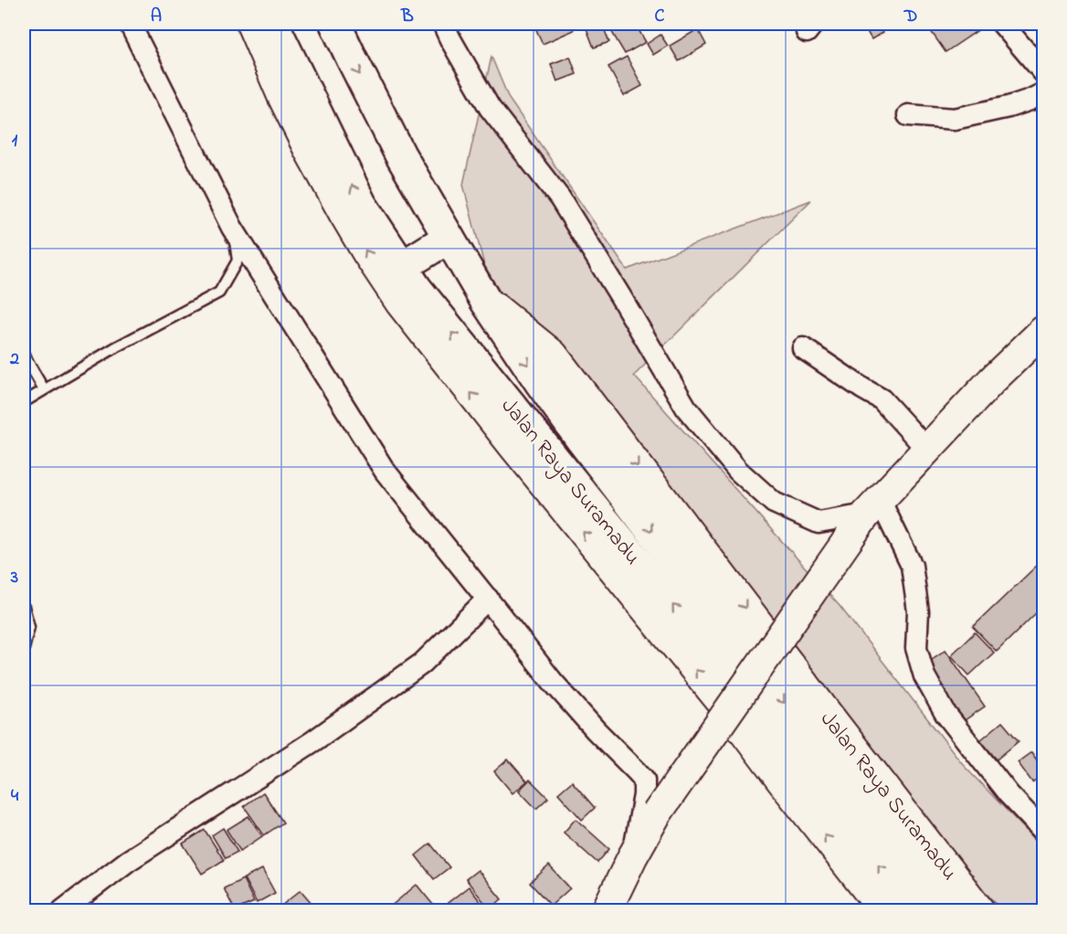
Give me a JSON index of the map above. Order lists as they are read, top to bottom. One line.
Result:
{"streets":{"highway":["Jalan Raya Suramadu"]},"grid":{"columns":["A","B","C","D"],"rows":["1","2","3","4"]}}
